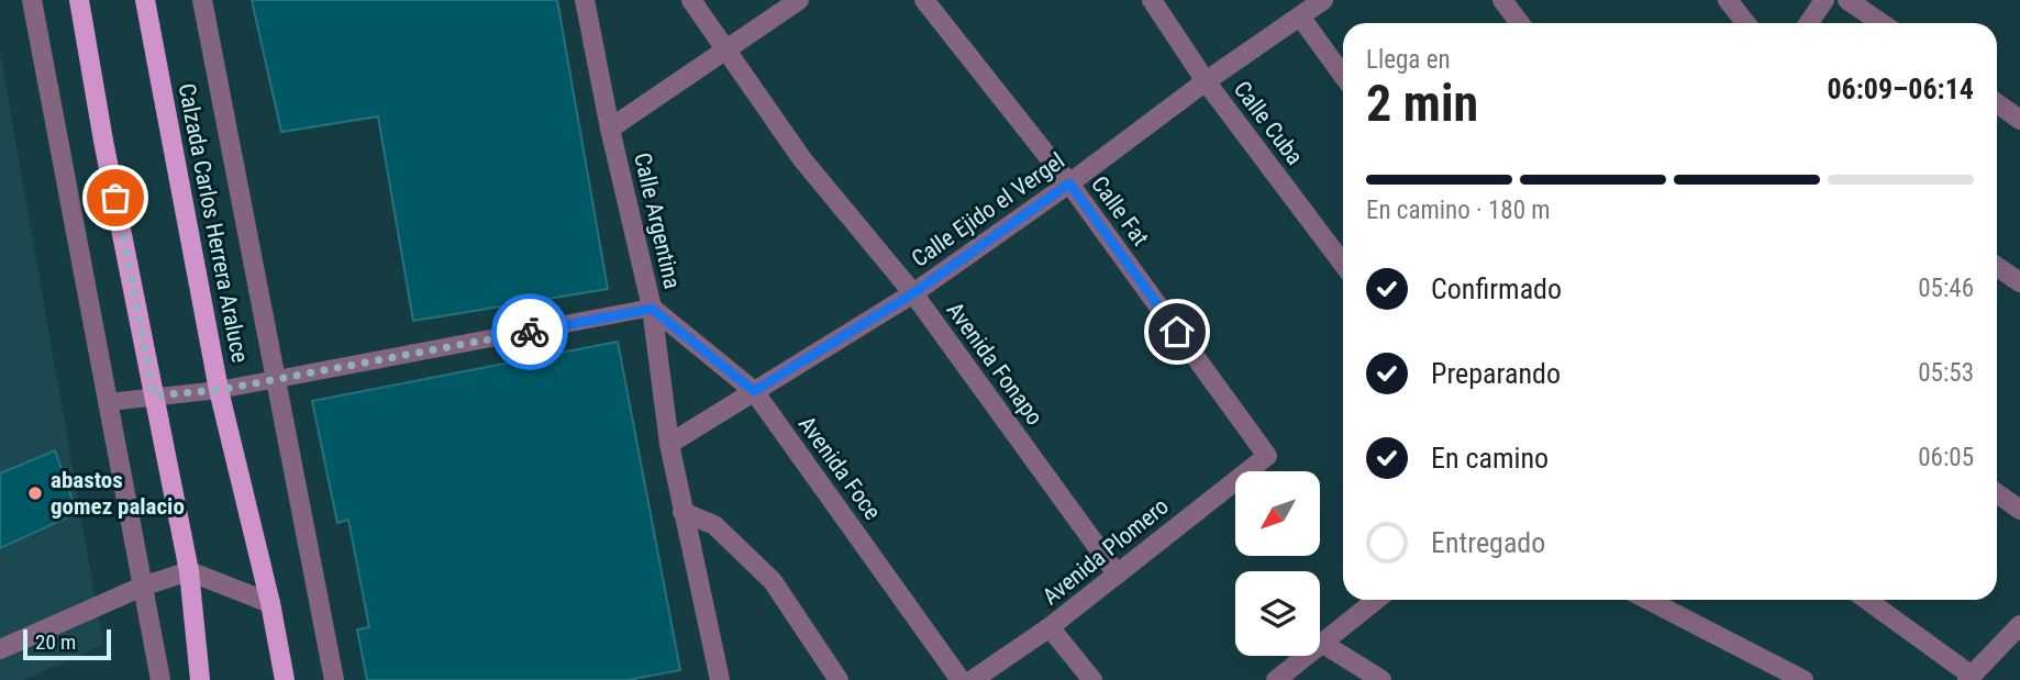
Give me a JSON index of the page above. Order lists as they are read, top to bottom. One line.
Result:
{"streets":{"main road":["Calzada Carlos Herrera Araluce"],"street":["Calle Cuba","Calle Ejido el Vergel","Calle Fat","Calle Argentina","Avenida Fonapo","Avenida Foce","Avenida Plomero"]},"crossings":[["Calle Cuba","Calle Ejido el Vergel"],["Calle Ejido el Vergel","Calle Fat"],["Calle Ejido el Vergel","Calle Argentina"],["Calle Ejido el Vergel","Avenida Fonapo"],["Calle Ejido el Vergel","Avenida Foce"],["Calle Fat","Avenida Plomero"],["Calle Argentina","Avenida Foce"],["Avenida Fonapo","Avenida Plomero"]],"places":["abastos gomez palacio"],"scale_bar":"20 m","north":"bottom left","page":{"heading":["2 min","Llega en","06:09–06:14"],"bar":"En camino · 180 m","list":[["Confirmado","05:46"],["Preparando","05:53"],["En camino","06:05"],"Entregado"],"scale":"20 m"}}
